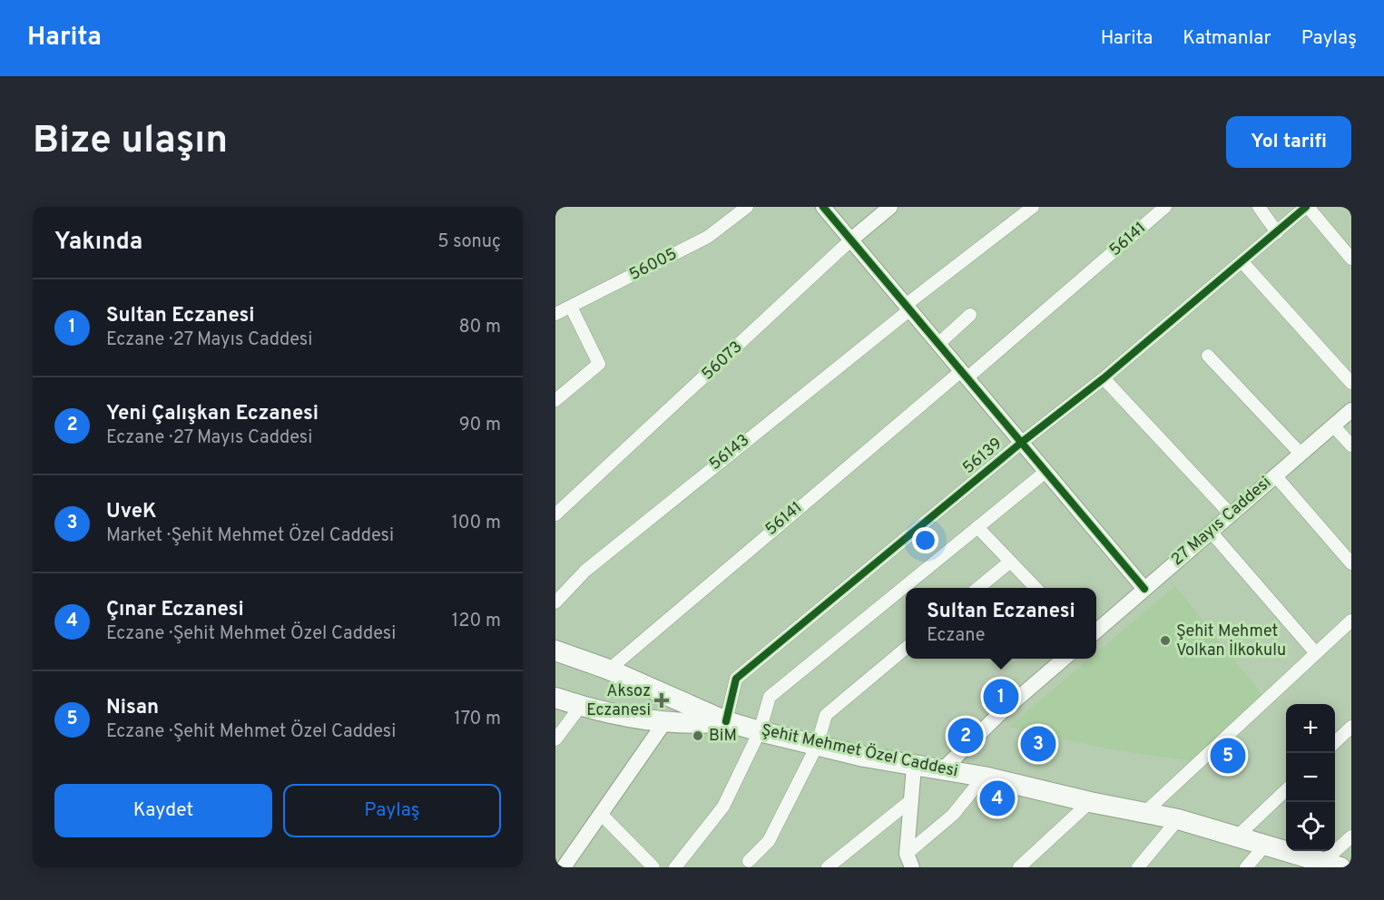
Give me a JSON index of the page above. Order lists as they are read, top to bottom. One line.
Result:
{"streets":{"main road":["Şehit Mehmet Özel Caddesi"],"street":["56141","56005","56073","56143","56139","27 Mayıs Caddesi"]},"crossings":[["56141","Şehit Mehmet Özel Caddesi"],["56139","Şehit Mehmet Özel Caddesi"]],"places":{"other":["Şehit Mehmet Volkan İlkokulu","BiM"],"health":["Aksoz Eczanesi"]},"page":{"header":"Harita","nav":["Harita","Katmanlar","Paylaş"],"buttons":["Yol tarifi",["Kaydet","Paylaş"]],"title":"Bize ulaşın","heading":["Yakında","5 sonuç"],"list":[{"mark":"1","name":"Sultan Eczanesi","note":"Eczane · 27 Mayıs Caddesi","value":"80 m"},{"mark":"2","name":"Yeni Çalışkan Eczanesi","note":"Eczane · 27 Mayıs Caddesi","value":"90 m"},{"mark":"3","name":"UveK","note":"Market · Şehit Mehmet Özel Caddesi","value":"100 m"},{"mark":"4","name":"Çınar Eczanesi","note":"Eczane · Şehit Mehmet Özel Caddesi","value":"120 m"},{"mark":"5","name":"Nisan","note":"Eczane · Şehit Mehmet Özel Caddesi","value":"170 m"}],"popup":["Sultan Eczanesi","Eczane"],"pins":["1","2","3","5","4"],"map_buttons":["+","−"]}}
